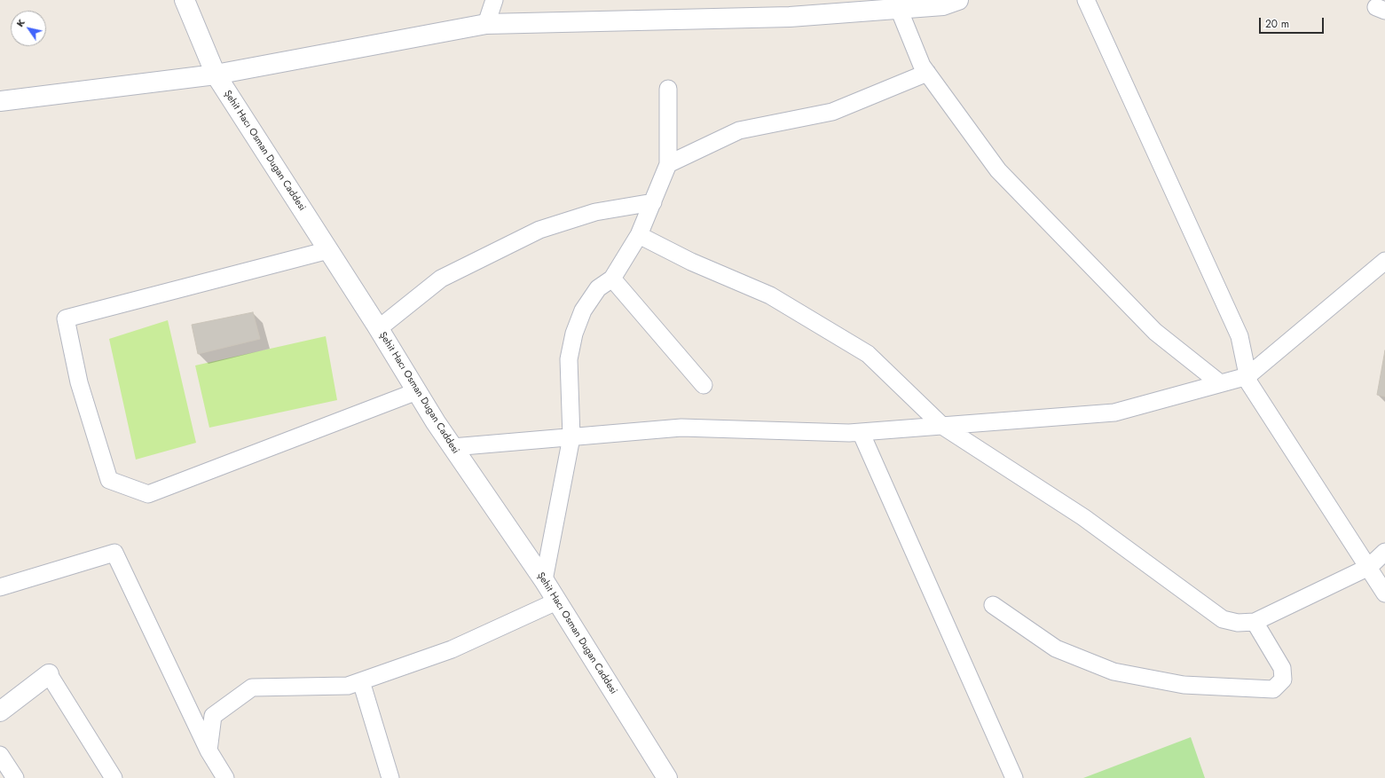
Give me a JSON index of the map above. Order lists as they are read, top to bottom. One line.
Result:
{"streets":{"street":["Şehit Hacı Osman Dugan Caddesi"]},"scale_bar":"20 m","north":"top left"}
